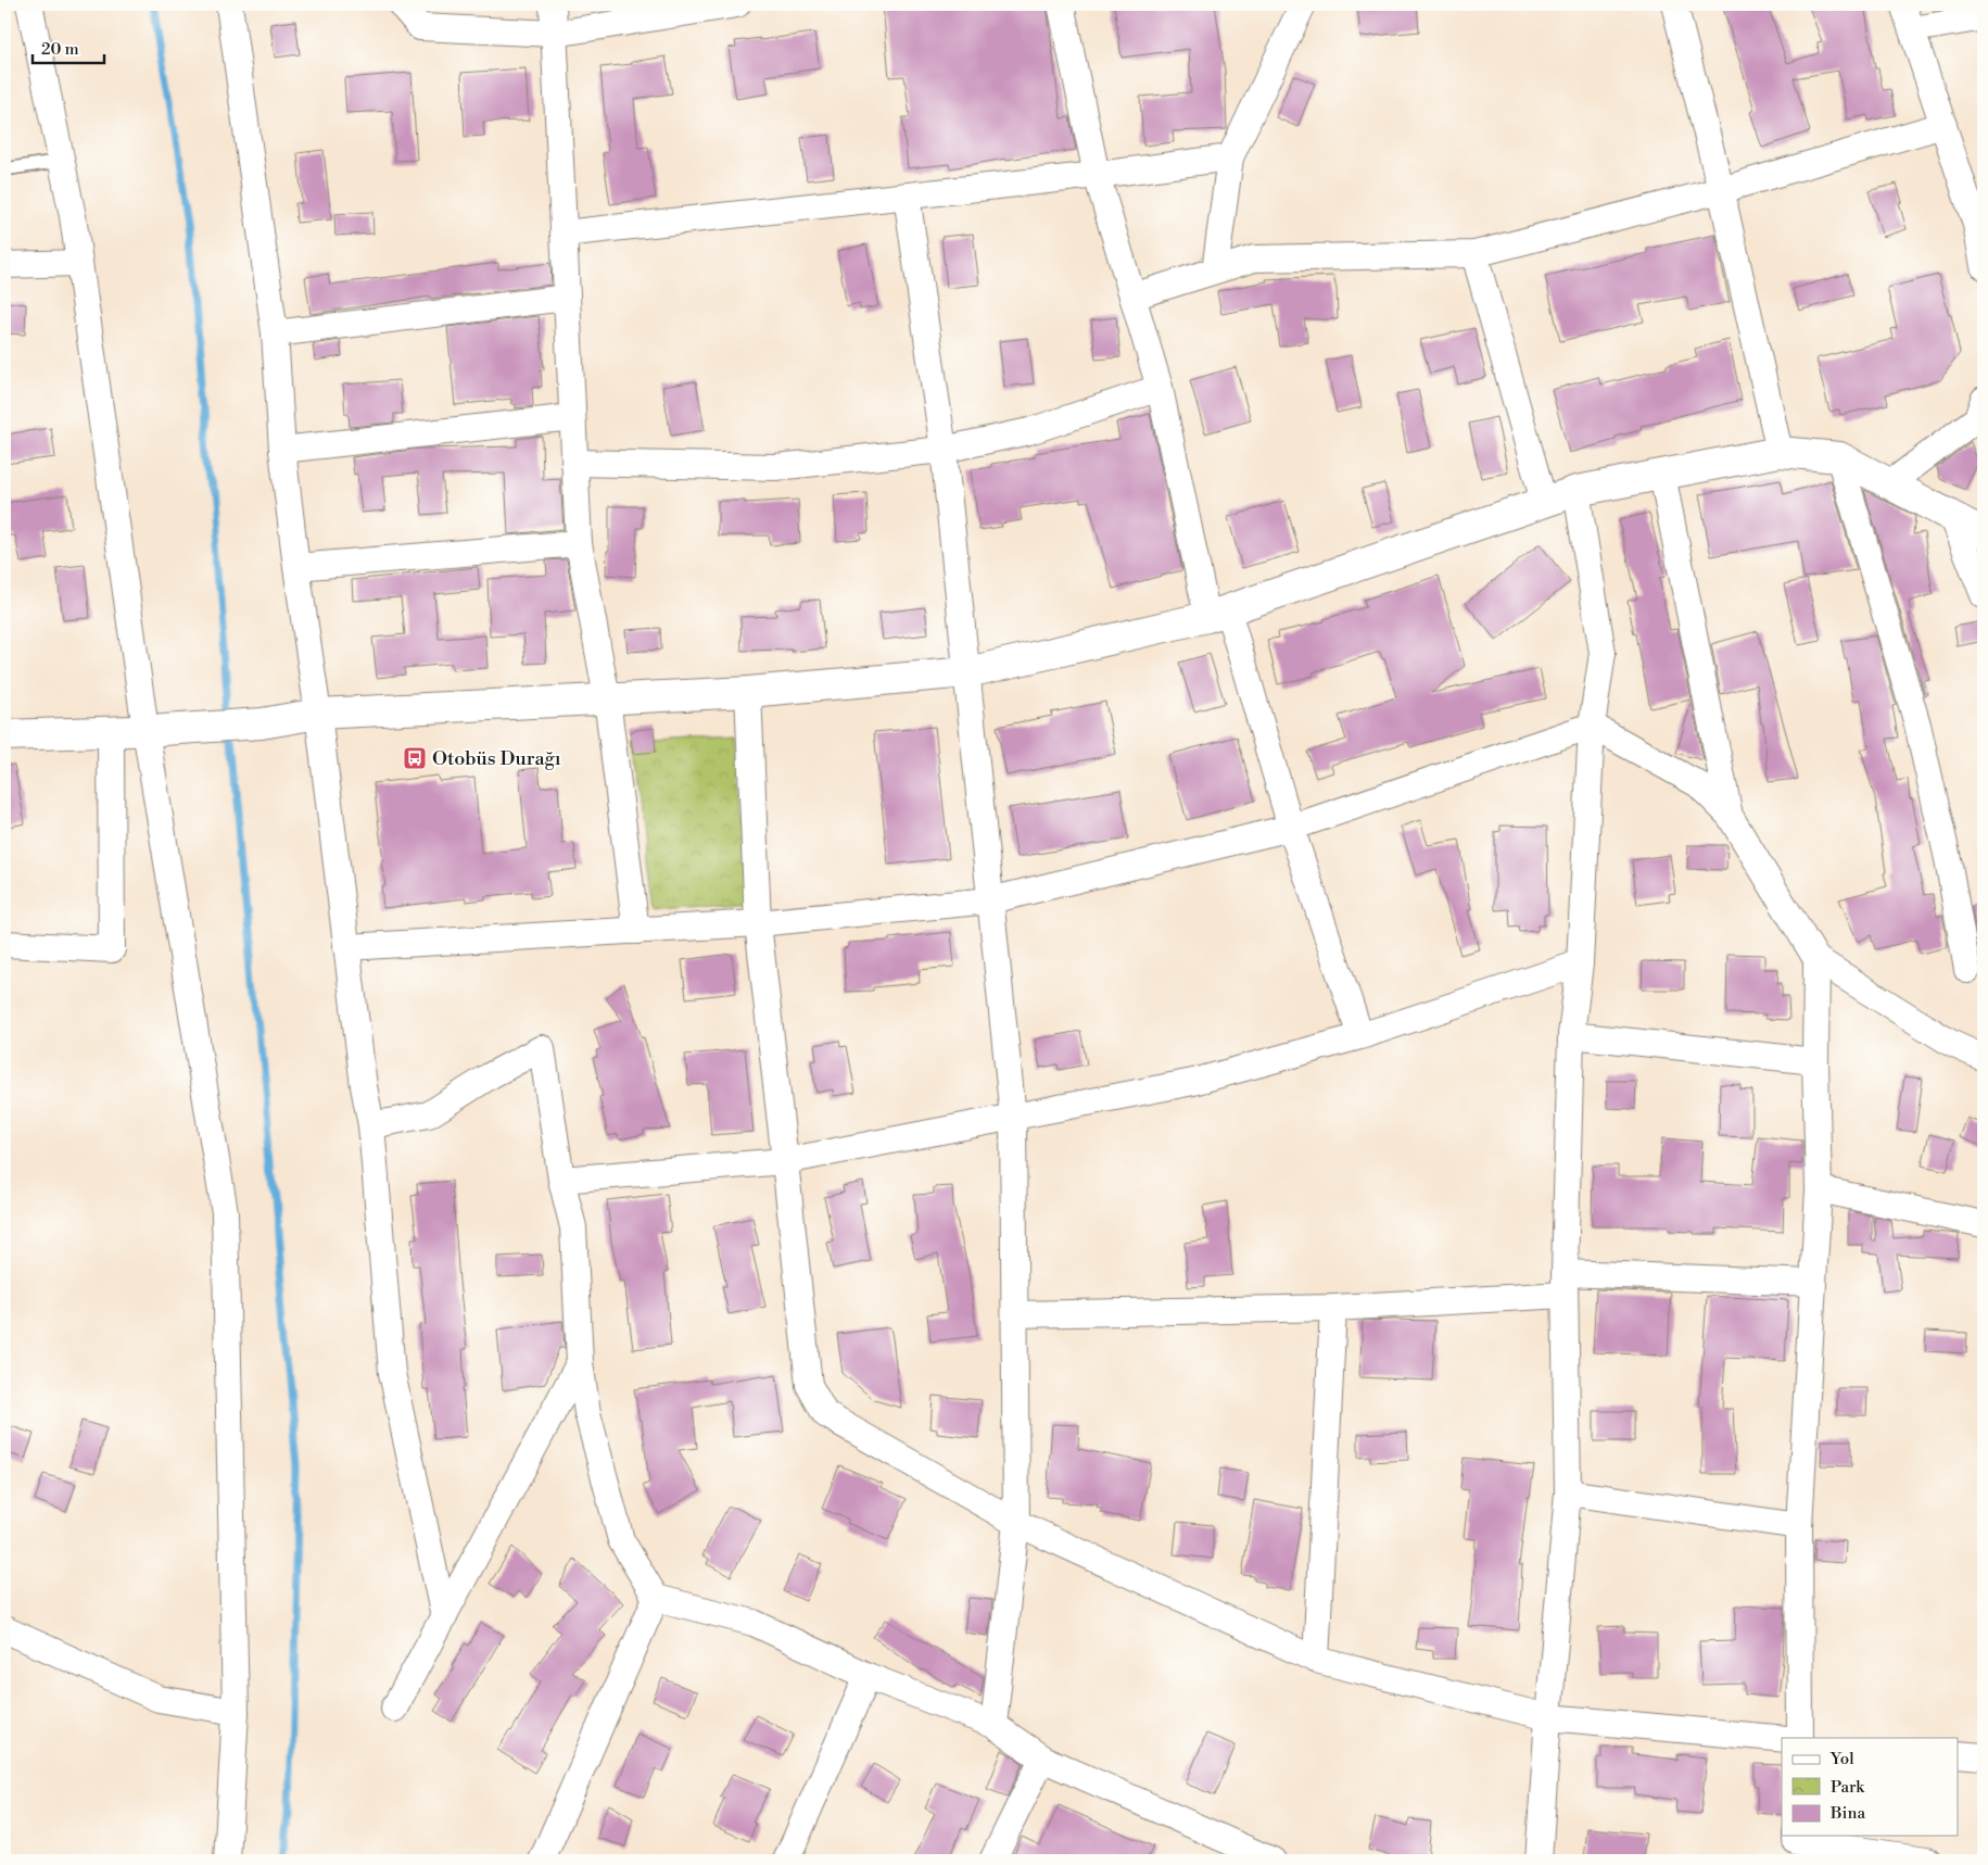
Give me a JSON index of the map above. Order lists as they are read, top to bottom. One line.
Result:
{"places":{"bus stop":["Otobüs Durağı"]},"legend":["Yol","Park","Bina"],"scale_bar":"20 m"}
